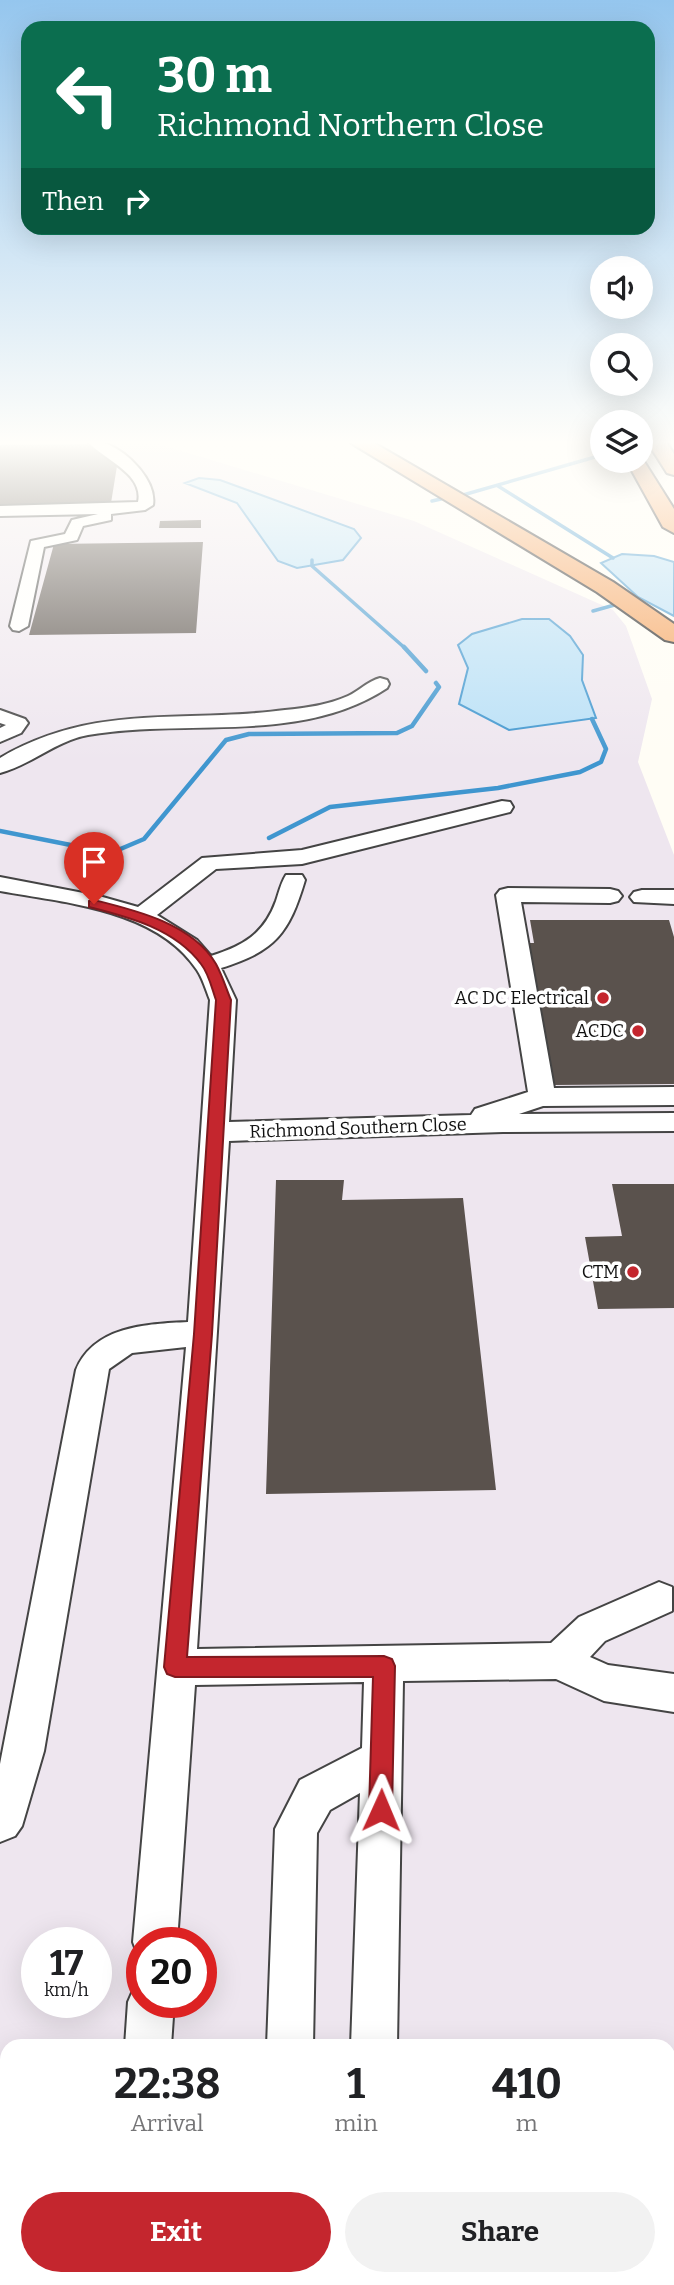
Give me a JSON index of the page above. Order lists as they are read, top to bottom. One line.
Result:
{"streets":{"street":["Richmond Southern Close"]},"places":["AC DC Electrical","ACDC","CTM"],"page":{"turn":["30 m","Richmond Northern Close"],"then":"Then","speed":"17 km/h","limit":"20","eta":["22:38","Arrival","1","min","410","m"],"buttons":["Exit","Share"]}}
